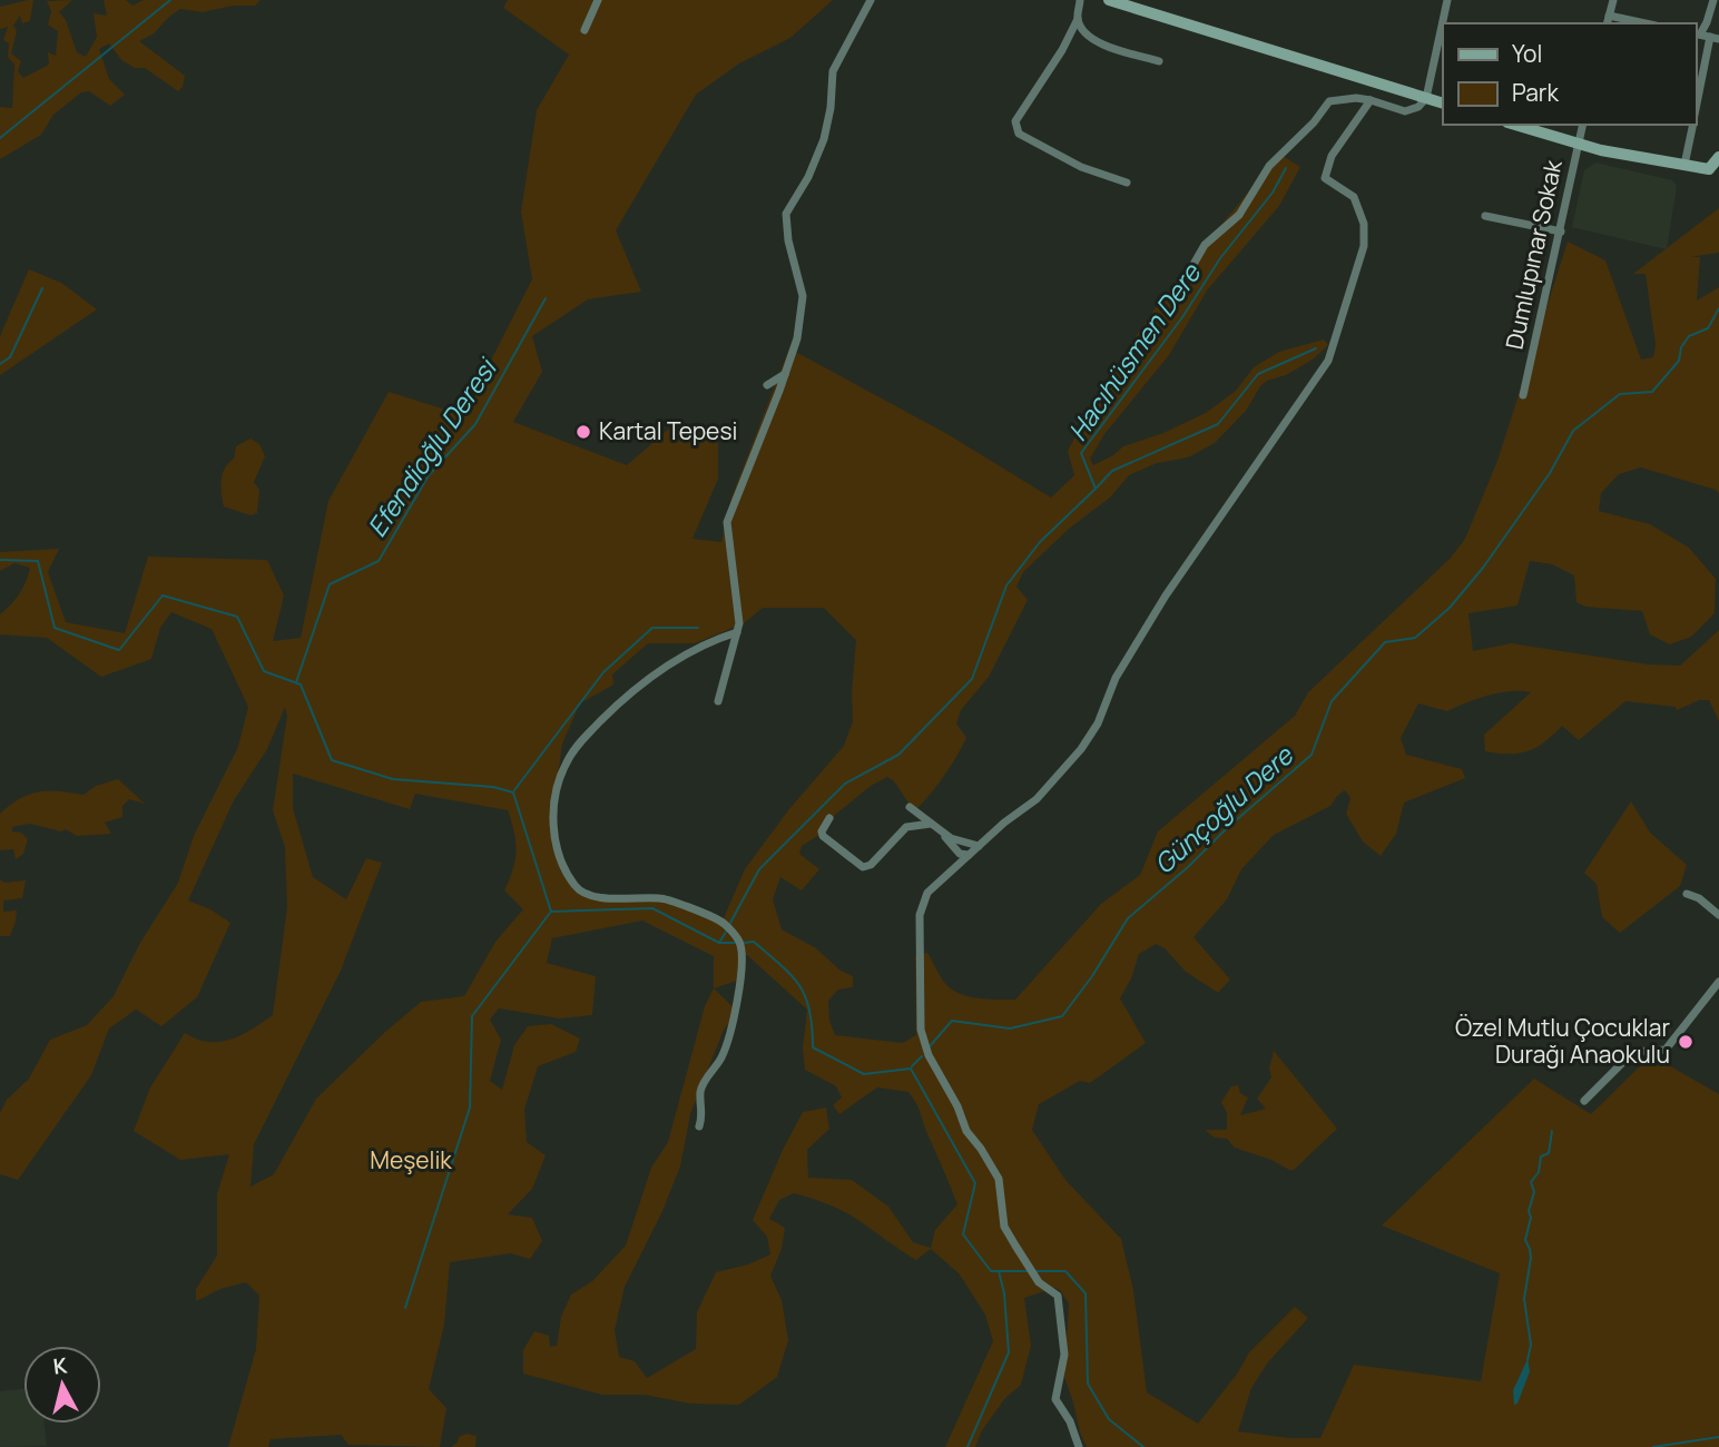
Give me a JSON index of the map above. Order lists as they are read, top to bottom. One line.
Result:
{"streets":{"street":["Dumlupınar Sokak"]},"water":["Hacıhüsmen Dere","Efendioğlu Deresi","Günçoğlu Dere"],"parks":["Meşelik"],"places":["Kartal Tepesi","Özel Mutlu Çocuklar Durağı Anaokulu"],"legend":["Yol","Park"],"north":"top"}
